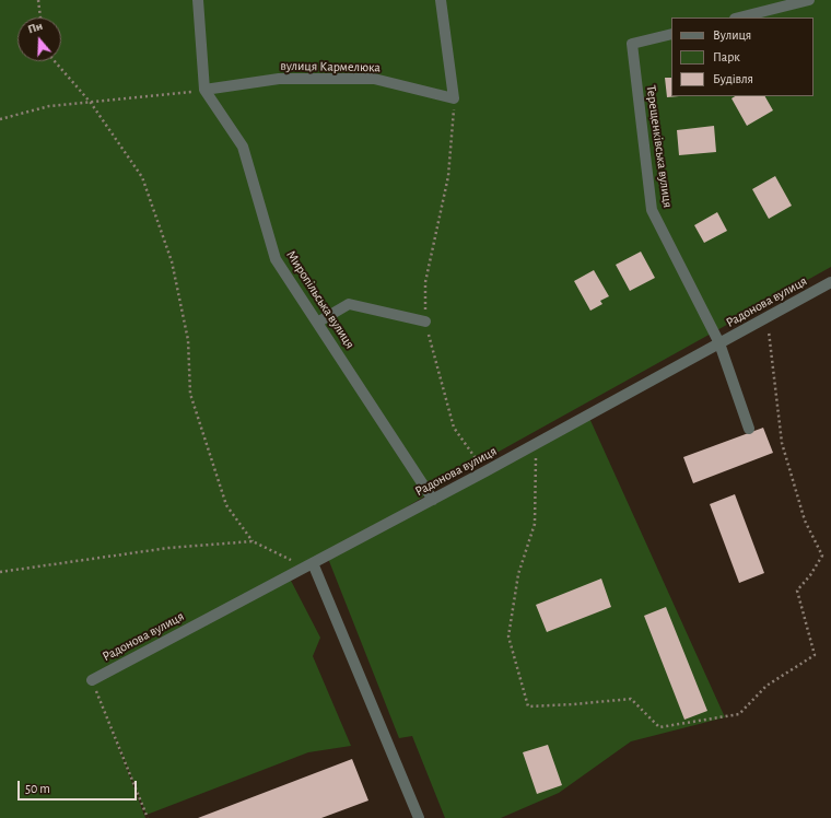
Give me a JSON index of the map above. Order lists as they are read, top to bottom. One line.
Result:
{"streets":{"street":["вулиця Кармелюка","Терещенківська вулиця","Миропільська вулиця","Радонова вулиця"]},"crossings":[["вулиця Кармелюка","Миропільська вулиця"],["Терещенківська вулиця","Радонова вулиця"],["Миропільська вулиця","Радонова вулиця"]],"legend":["Вулиця","Парк","Будівля"],"scale_bar":"50 m","north":"top"}
